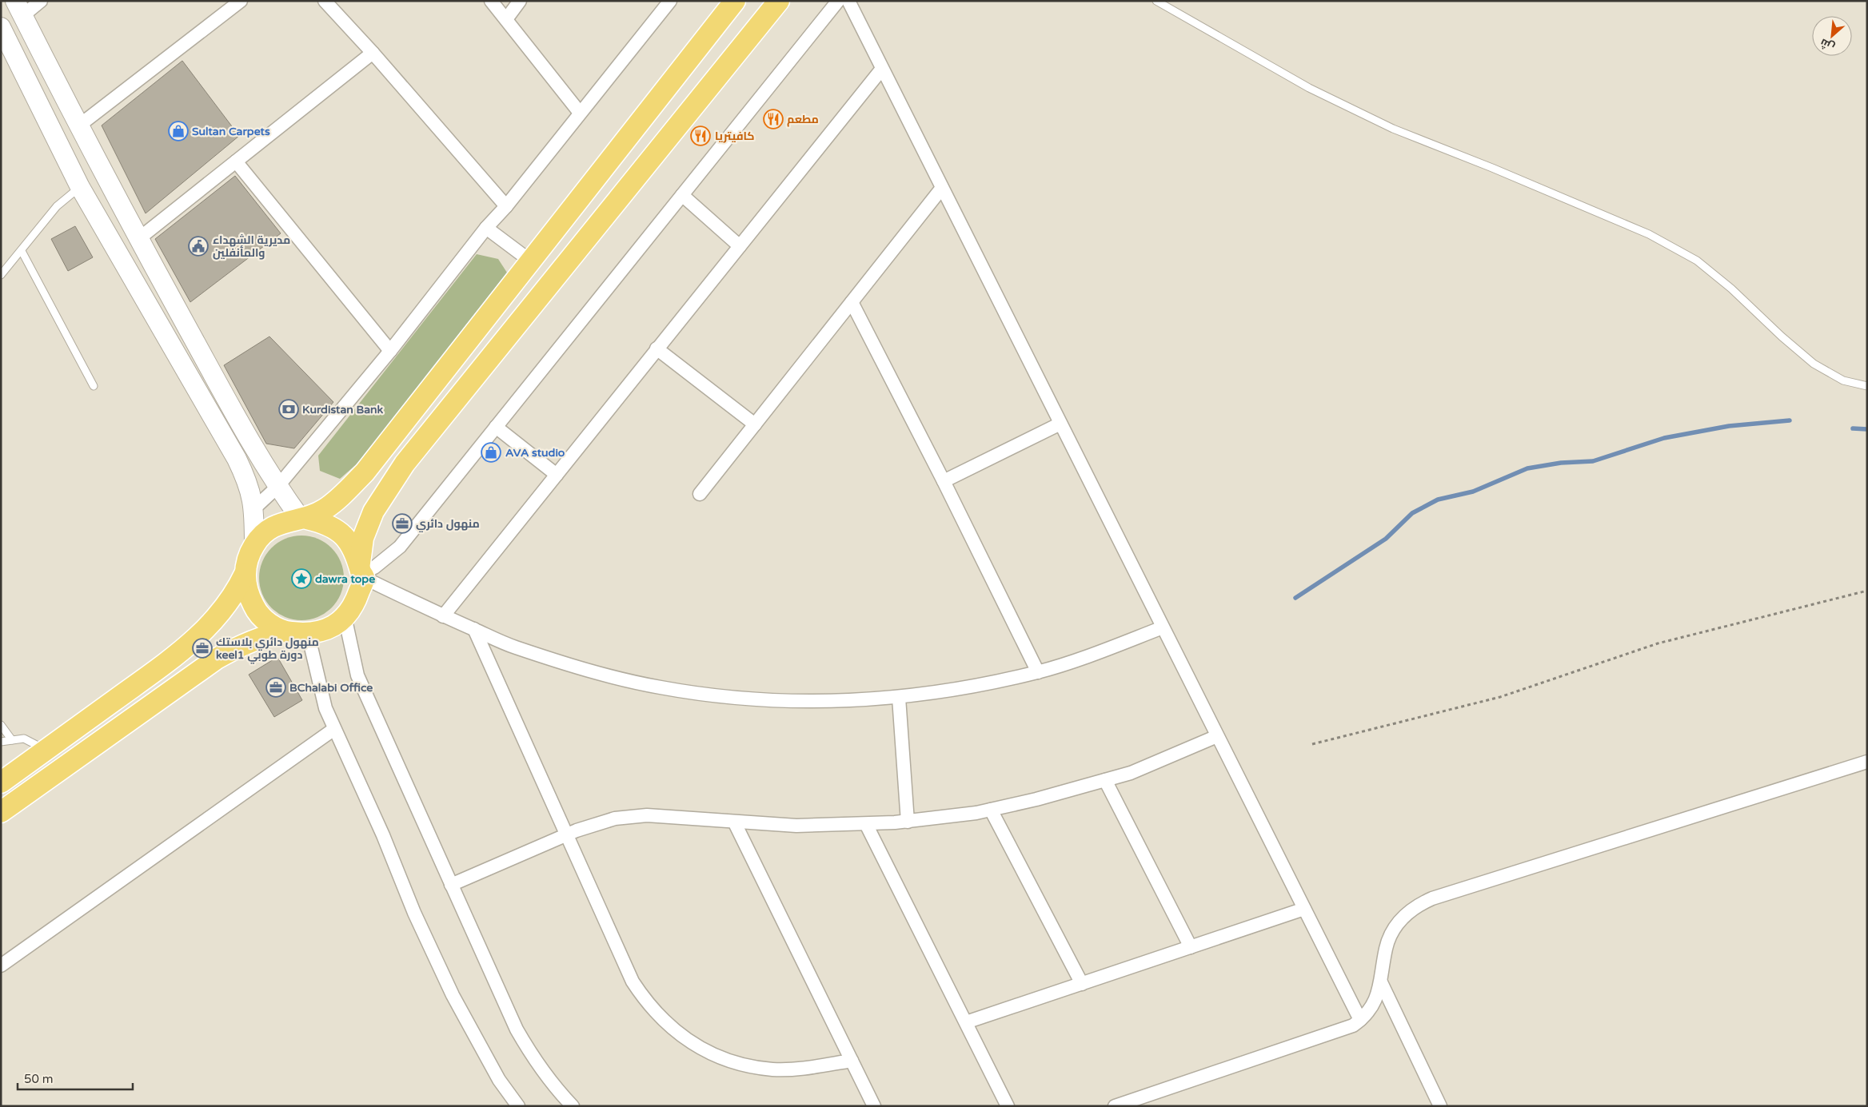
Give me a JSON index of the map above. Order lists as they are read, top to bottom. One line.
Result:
{"places":{"restaurant":["مطعم","كافيتريا"],"shop":["Sultan Carpets","AVA studio"],"public building":["مديرية الشهداء والمأنفلين"],"bank":["Kurdistan Bank"],"office":["منهول دائري","منهول دائري بلاستك keel1 دورة طوبي","BChalabi Office"],"place":["dawra tope"]},"scale_bar":"50 m","north":"bottom left"}
